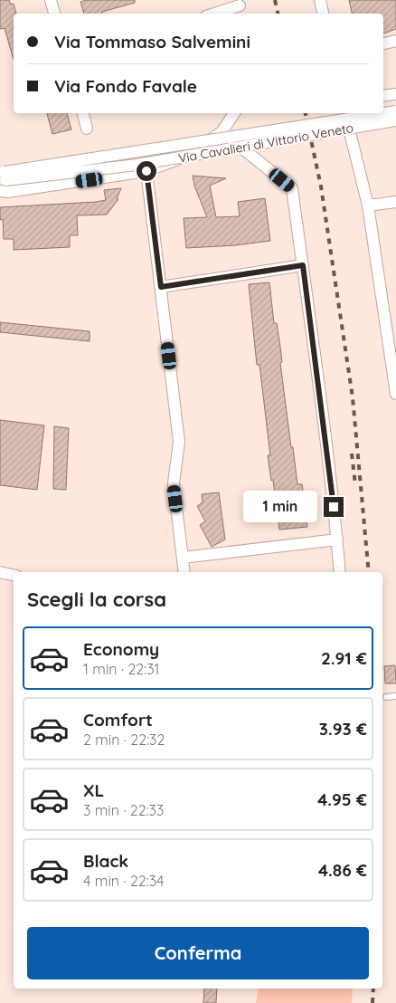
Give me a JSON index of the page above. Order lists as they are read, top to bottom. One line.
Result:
{"streets":{"street":["Via Cavalieri di Vittorio Veneto"]},"page":{"banner":["Via Tommaso Salvemini","Via Fondo Favale"],"bubble":"1 min","heading":"Scegli la corsa","list":[{"name":"Economy","note":"1 min · 22:31","value":"2.91 €"},{"name":"Comfort","note":"2 min · 22:32","value":"3.93 €"},{"name":"XL","note":"3 min · 22:33","value":"4.95 €"},{"name":"Black","note":"4 min · 22:34","value":"4.86 €"}],"buttons":"Conferma"}}
